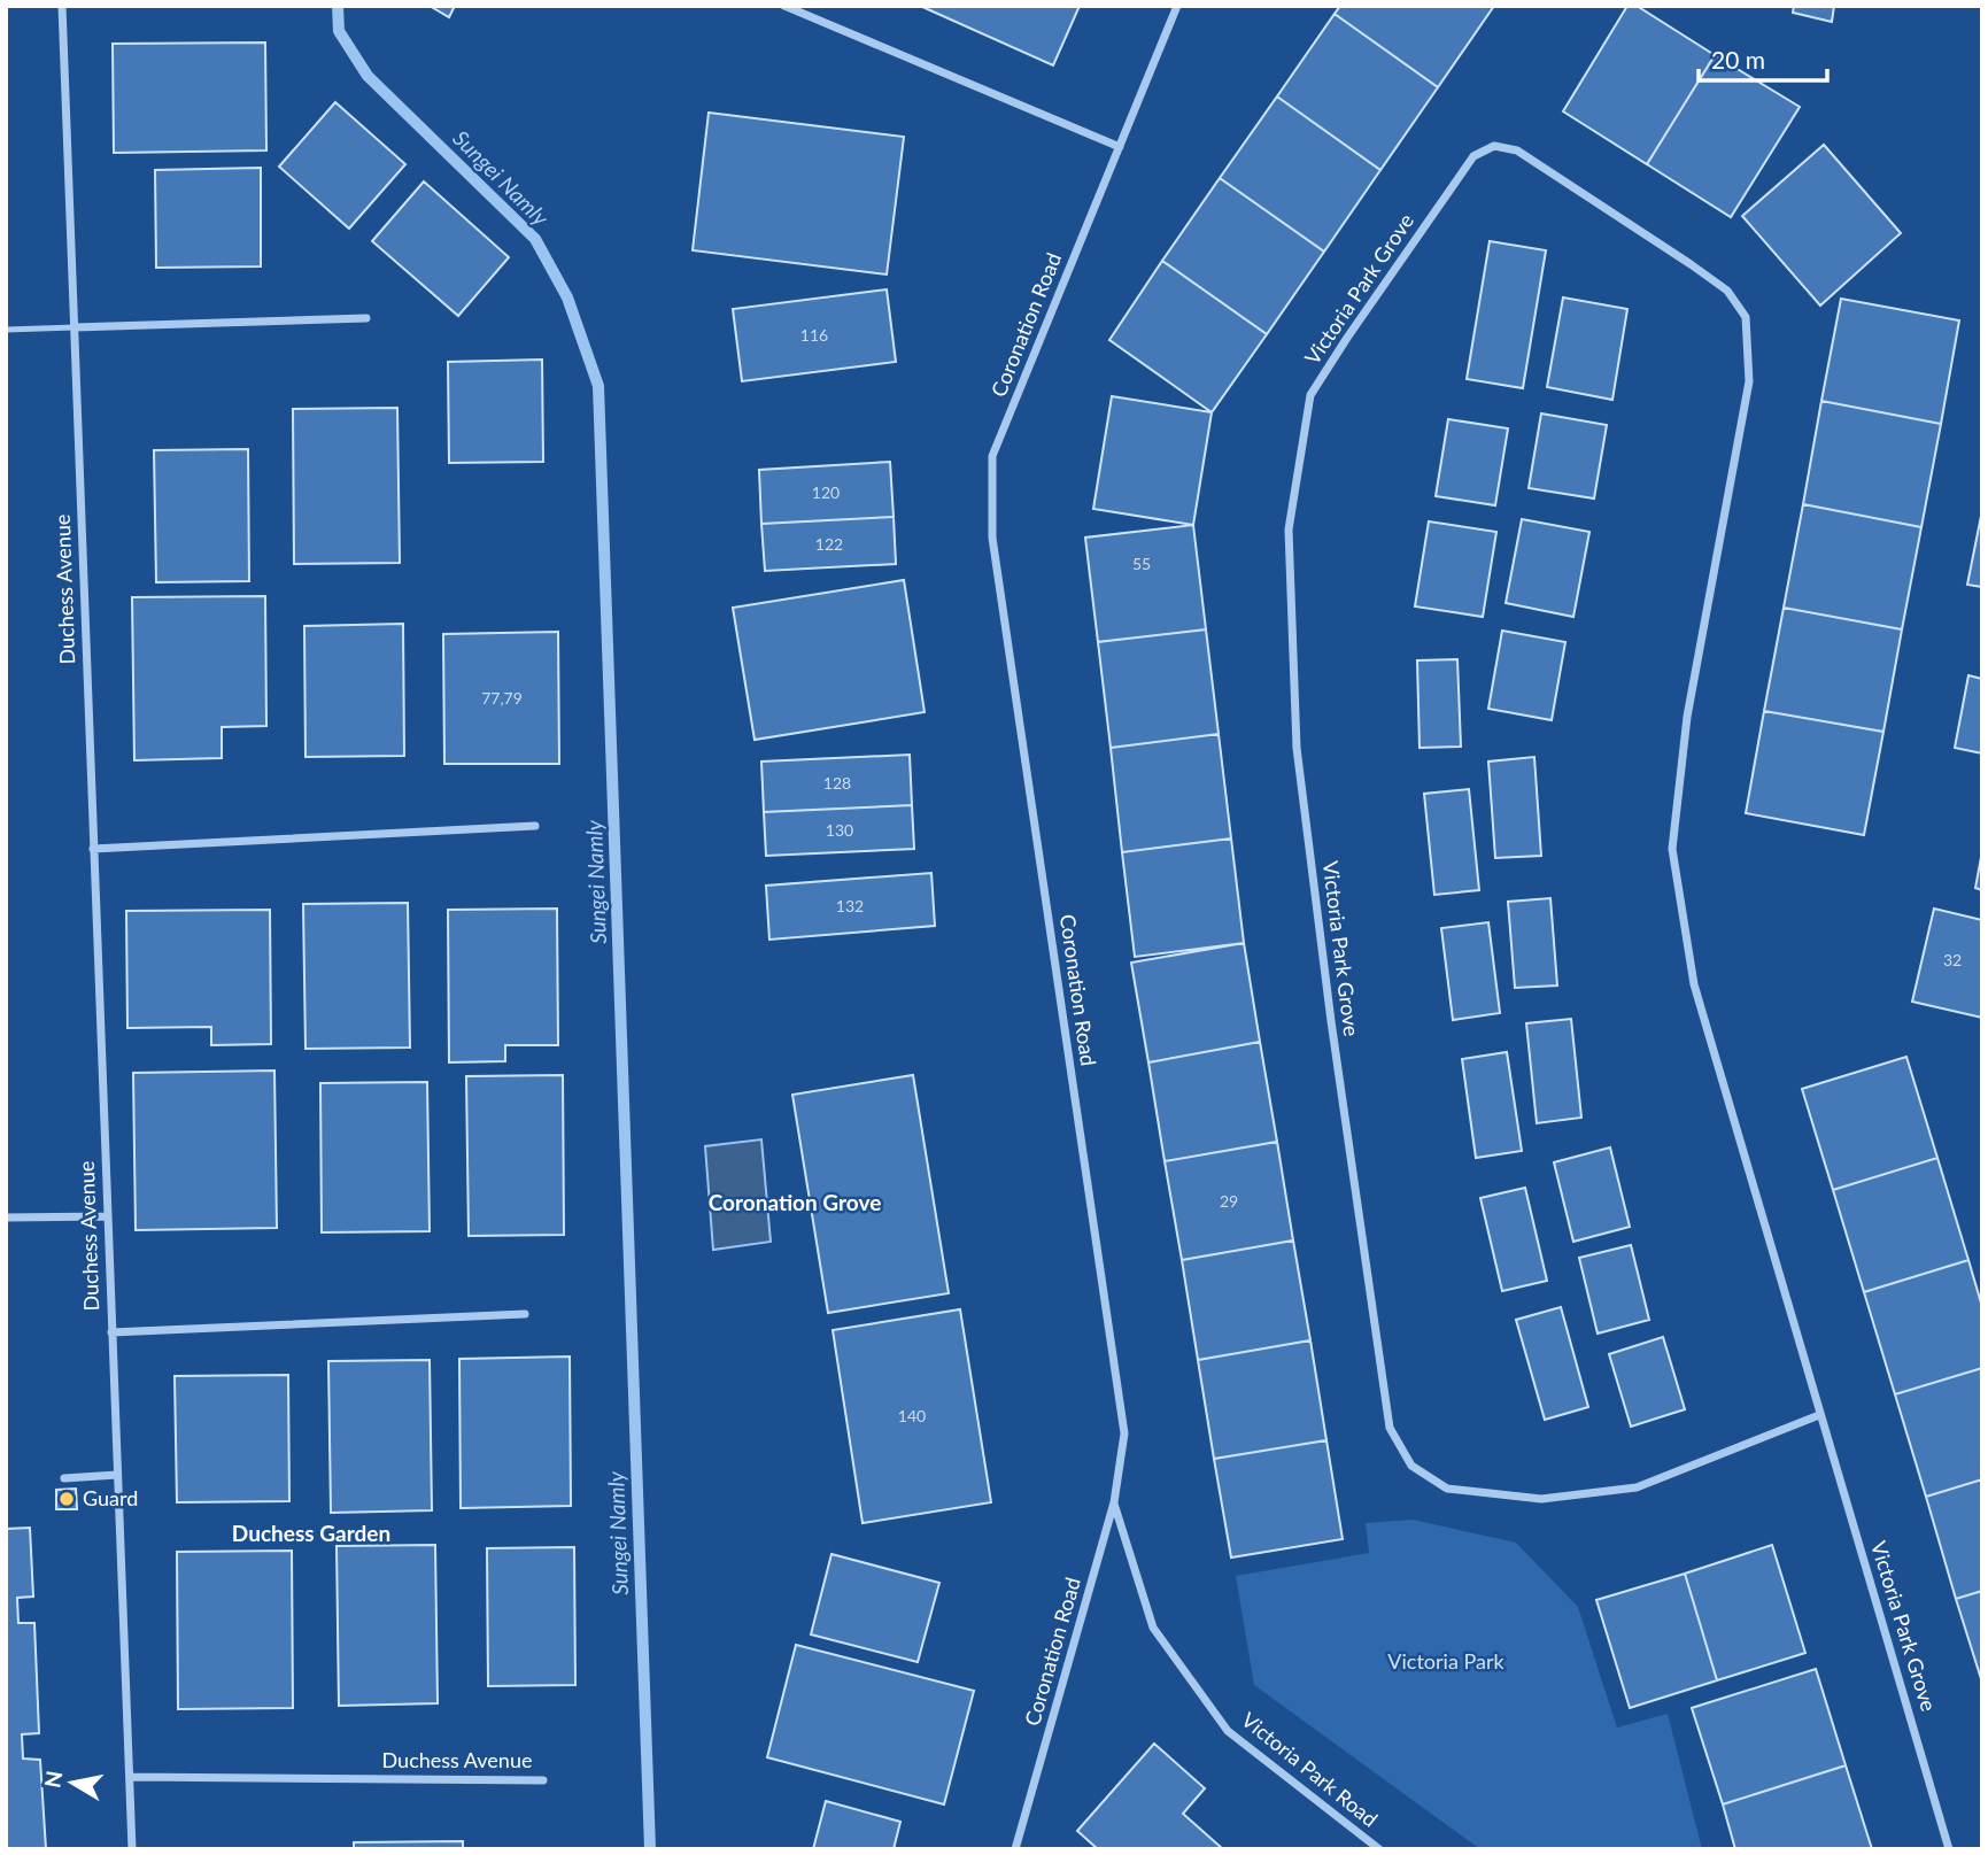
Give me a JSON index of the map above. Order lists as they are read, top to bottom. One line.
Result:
{"streets":{"street":["Victoria Park Grove","Coronation Road","Duchess Avenue","Victoria Park Road"]},"crossings":[["Coronation Road","Victoria Park Road"]],"districts":["Coronation Grove","Duchess Garden"],"water":["Sungei Namly"],"parks":["Victoria Park"],"places":["Guard"],"house_numbers":["116","120","122","55","77,79","128","130","132","32","29","140"],"scale_bar":"20 m","north":"left"}
